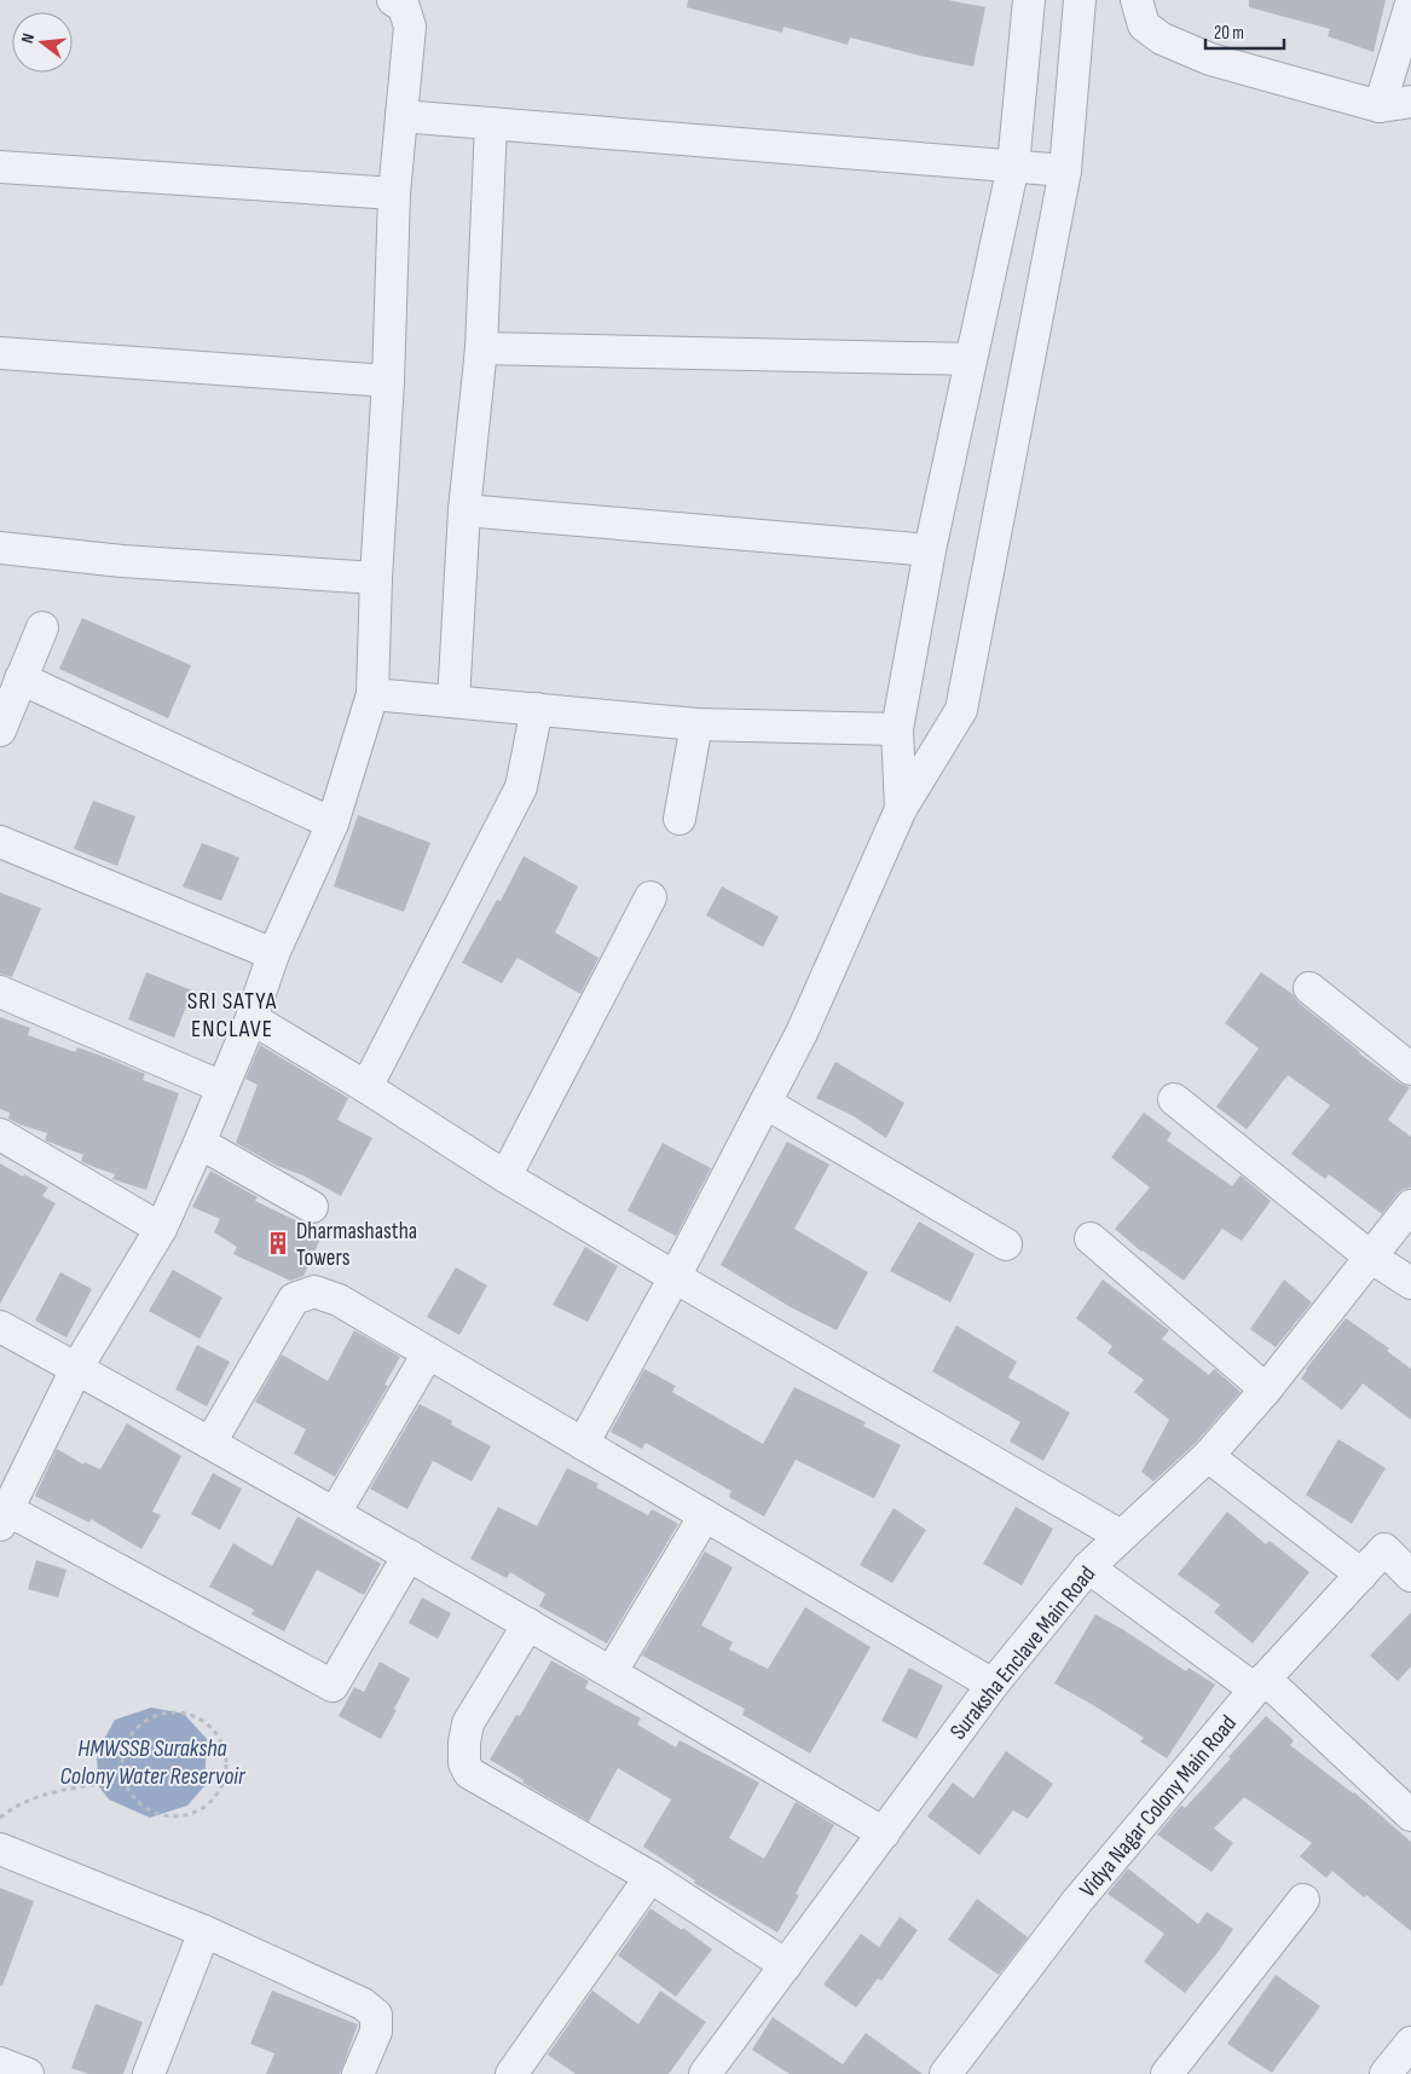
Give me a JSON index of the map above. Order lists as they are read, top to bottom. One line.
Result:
{"streets":{"street":["Suraksha Enclave Main Road","Vidya Nagar Colony Main Road"]},"districts":["SRI SATYA ENCLAVE"],"water":["HMWSSB Suraksha Colony Water Reservoir"],"places":{"building":["Dharmashastha Towers"]},"scale_bar":"20 m","north":"left"}
